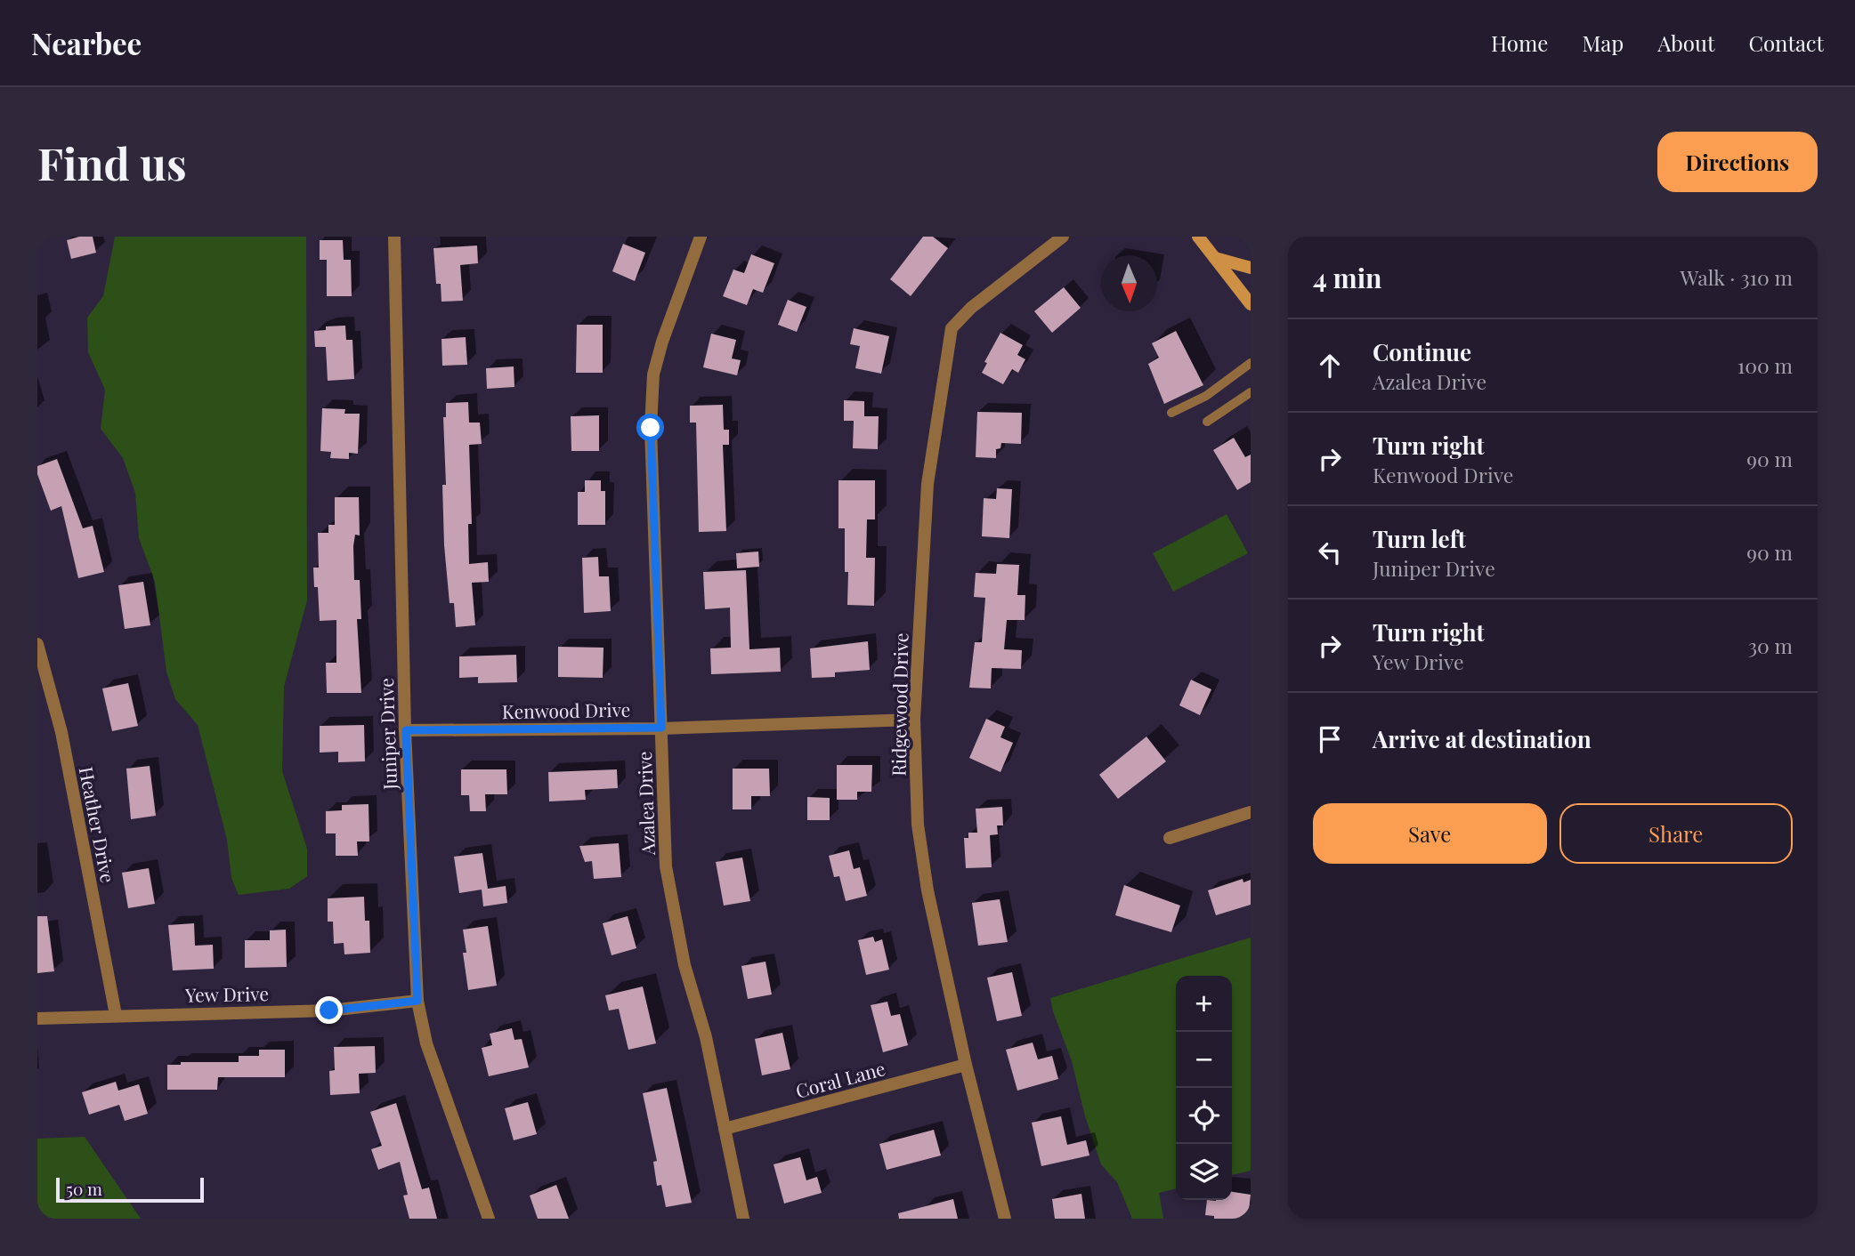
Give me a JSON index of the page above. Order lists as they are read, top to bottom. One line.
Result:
{"streets":{"street":["Ridgewood Drive","Kenwood Drive","Juniper Drive","Azalea Drive","Heather Drive","Yew Drive","Coral Lane"]},"crossings":[["Ridgewood Drive","Kenwood Drive"],["Ridgewood Drive","Coral Lane"],["Kenwood Drive","Juniper Drive"],["Kenwood Drive","Azalea Drive"],["Juniper Drive","Yew Drive"],["Azalea Drive","Coral Lane"],["Heather Drive","Yew Drive"]],"scale_bar":"50 m","north":"bottom","page":{"header":"Nearbee","nav":["Home","Map","About","Contact"],"buttons":["Directions",["Save","Share"]],"title":"Find us","heading":["4 min","Walk · 310 m"],"list":[["Continue","Azalea Drive","100 m"],["Turn right","Kenwood Drive","90 m"],["Turn left","Juniper Drive","90 m"],["Turn right","Yew Drive","30 m"],"Arrive at destination"],"map_buttons":["+","−"],"scale":"50 m"}}
